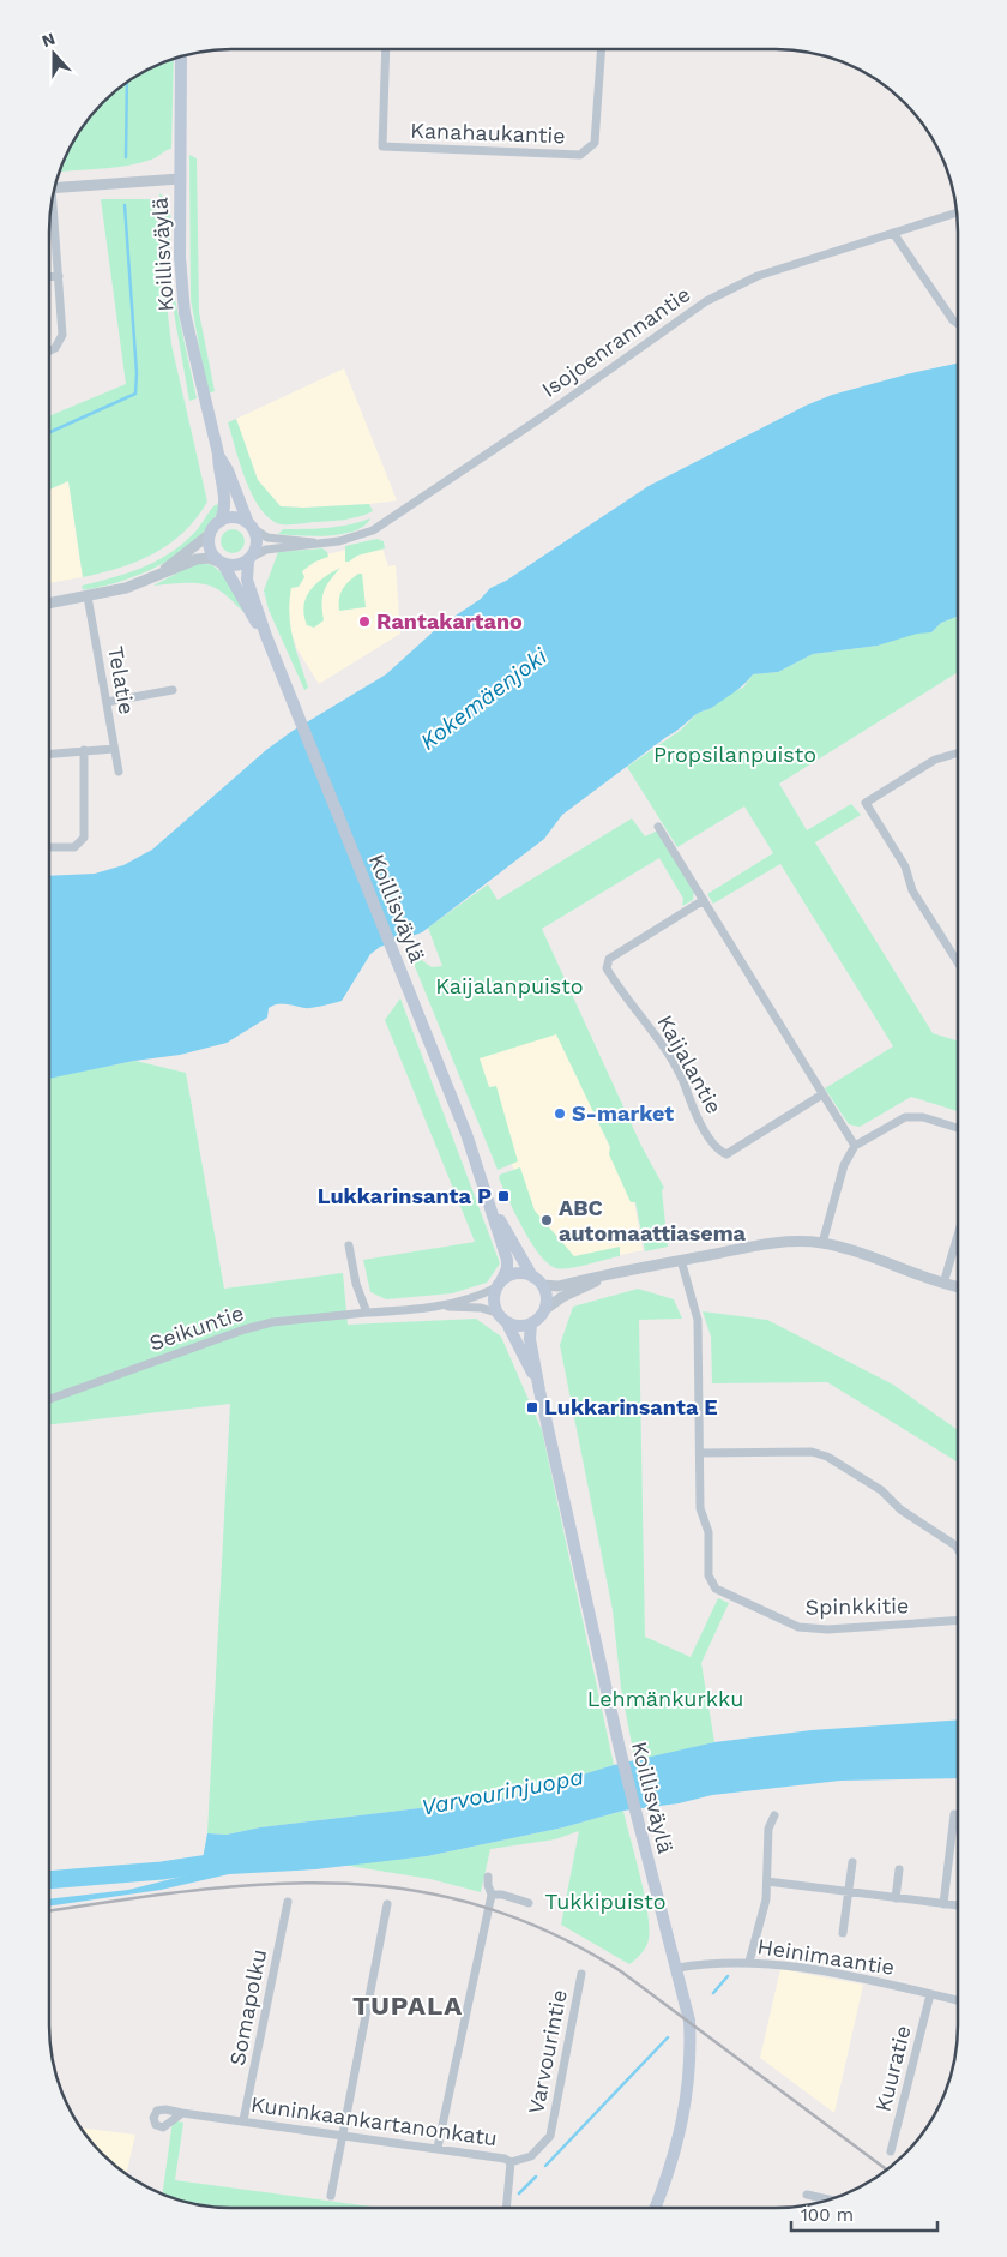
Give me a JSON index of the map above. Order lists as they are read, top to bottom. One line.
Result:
{"streets":{"main road":["Koillisväylä"],"street":["Kanahaukantie","Isojoenrannantie","Telatie","Kaijalantie","Seikuntie","Spinkkitie","Heinimaantie","Somapolku","Varvourintie","Kuuratie","Kuninkaankartanonkatu"]},"crossings":[["Koillisväylä","Isojoenrannantie"],["Koillisväylä","Seikuntie"],["Koillisväylä","Heinimaantie"],["Heinimaantie","Kuuratie"],["Somapolku","Kuninkaankartanonkatu"],["Varvourintie","Kuninkaankartanonkatu"]],"districts":["TUPALA"],"water":["Kokemäenjoki","Varvourinjuopa"],"parks":["Propsilanpuisto","Kaijalanpuisto","Lehmänkurkku","Tukkipuisto"],"places":{"other":["Rantakartano","S-market","ABC automaattiasema"],"transit":["Lukkarinsanta P","Lukkarinsanta E"]},"scale_bar":"100 m","north":"top"}
